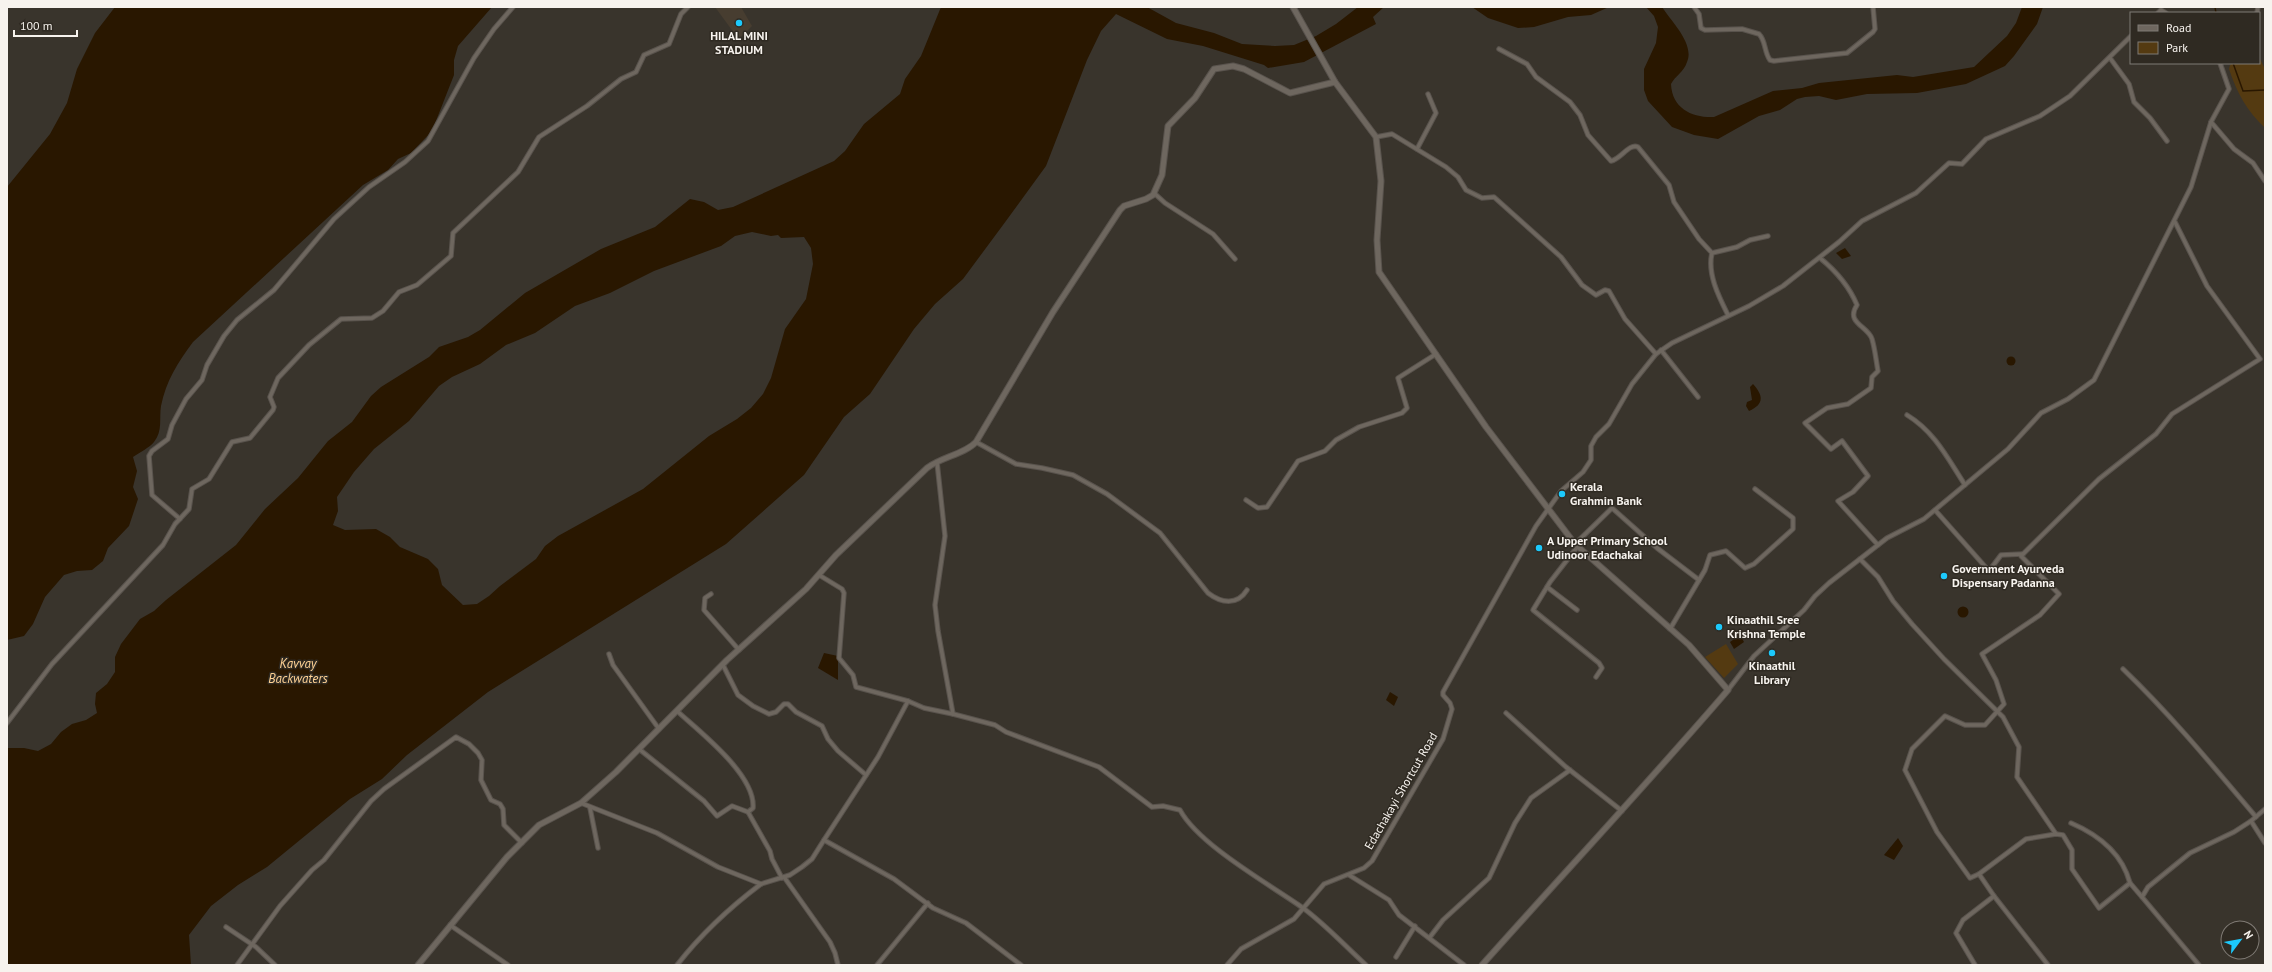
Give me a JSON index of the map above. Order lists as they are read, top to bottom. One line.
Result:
{"streets":{"street":["Edachakayi Shortcut Road"]},"water":["Kavvay Backwaters"],"places":["HILAL MINI STADIUM","Kerala Grahmin Bank","A Upper Primary School Udinoor Edachakai","Government Ayurveda Dispensary Padanna","Kinaathil Sree Krishna Temple","Kinaathil Library"],"legend":["Road","Park"],"scale_bar":"100 m","north":"top right"}
